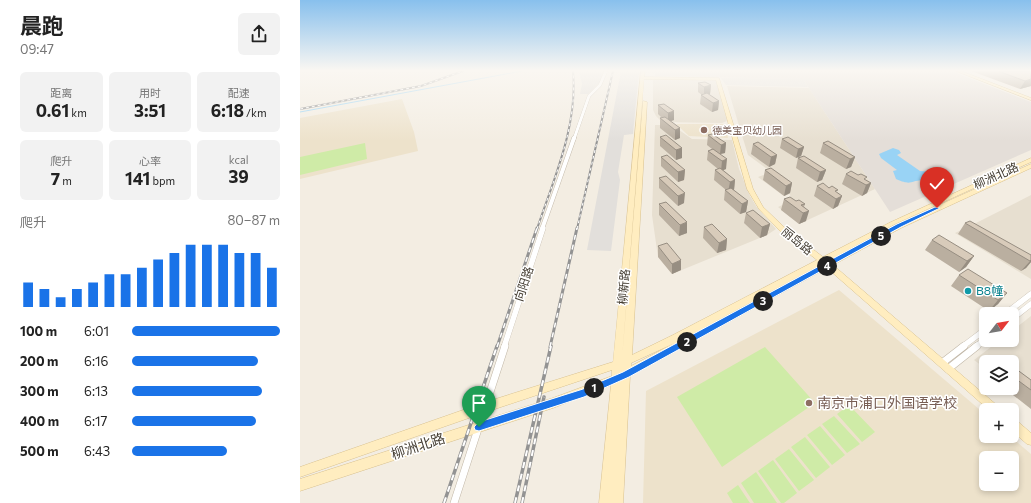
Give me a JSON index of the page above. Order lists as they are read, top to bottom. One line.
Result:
{"streets":{"main road":["柳洲北路","丽岛路","柳新路"],"street":["向阳路"]},"crossings":[["柳洲北路","丽岛路"],["柳洲北路","向阳路"],["柳洲北路","柳新路"]],"places":["德美宝贝幼儿园","B8幢","南京市浦口外国语学校"],"north":"top right","page":{"heading":["晨跑","09:47"],"stats":[["距离","0.61 km"],["用时","3:51"],["配速","6:18 /km"],["爬升","7 m"],["心率","141 bpm"],["kcal","39"]],"chart":["爬升","80–87 m"],"pins":["5","4","3","2","1"],"map_buttons":["+","−"],"list":[{"name":"100 m","note":"6:01"},{"name":"200 m","note":"6:16"},{"name":"300 m","note":"6:13"},{"name":"400 m","note":"6:17"},{"name":"500 m","note":"6:43"}]}}
